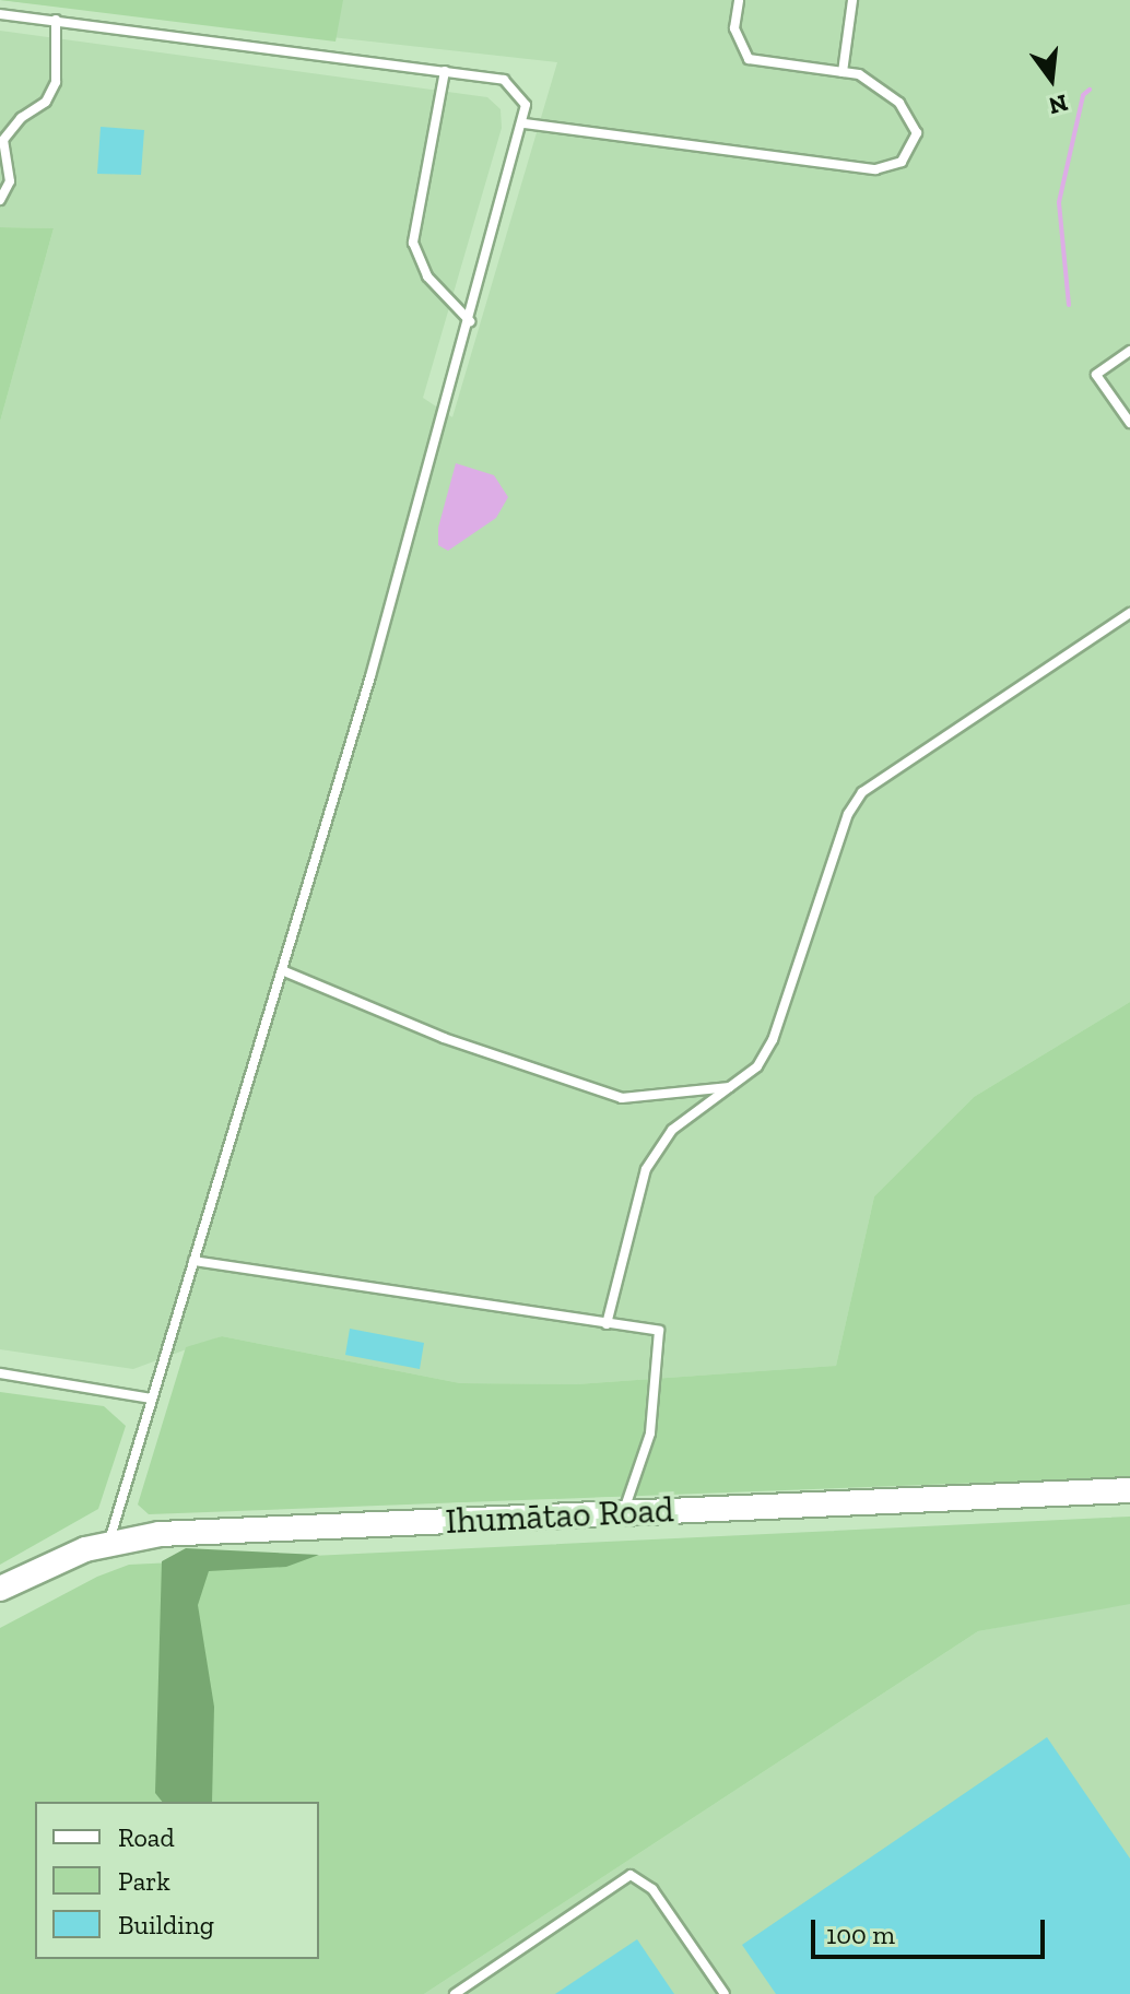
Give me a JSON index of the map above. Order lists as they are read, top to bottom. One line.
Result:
{"streets":{"street":["Ihumātao Road"]},"legend":["Road","Park","Building"],"scale_bar":"100 m","north":"bottom"}
